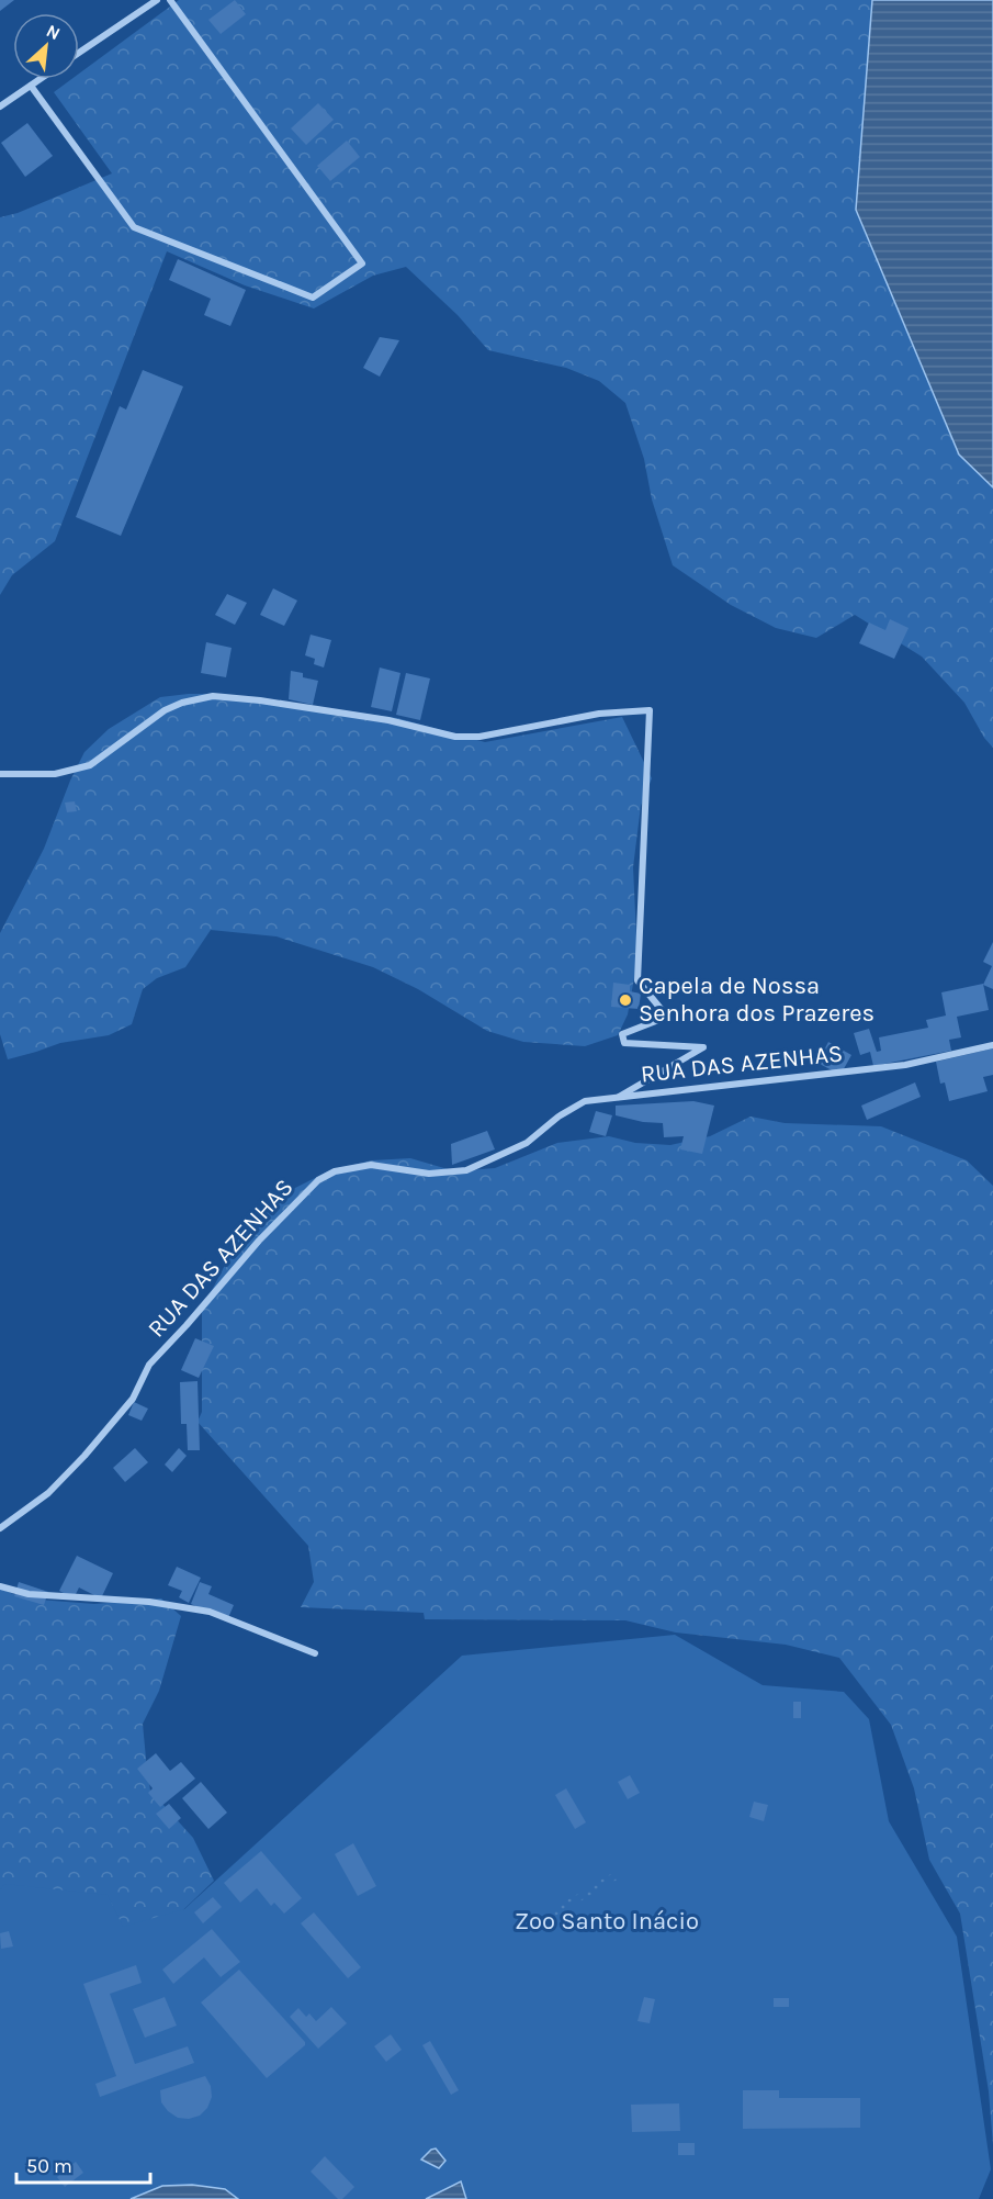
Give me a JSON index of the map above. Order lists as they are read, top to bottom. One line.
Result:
{"streets":{"street":["RUA DAS AZENHAS"]},"parks":["Zoo Santo Inácio"],"places":["Capela de Nossa Senhora dos Prazeres"],"scale_bar":"50 m","north":"top right"}
